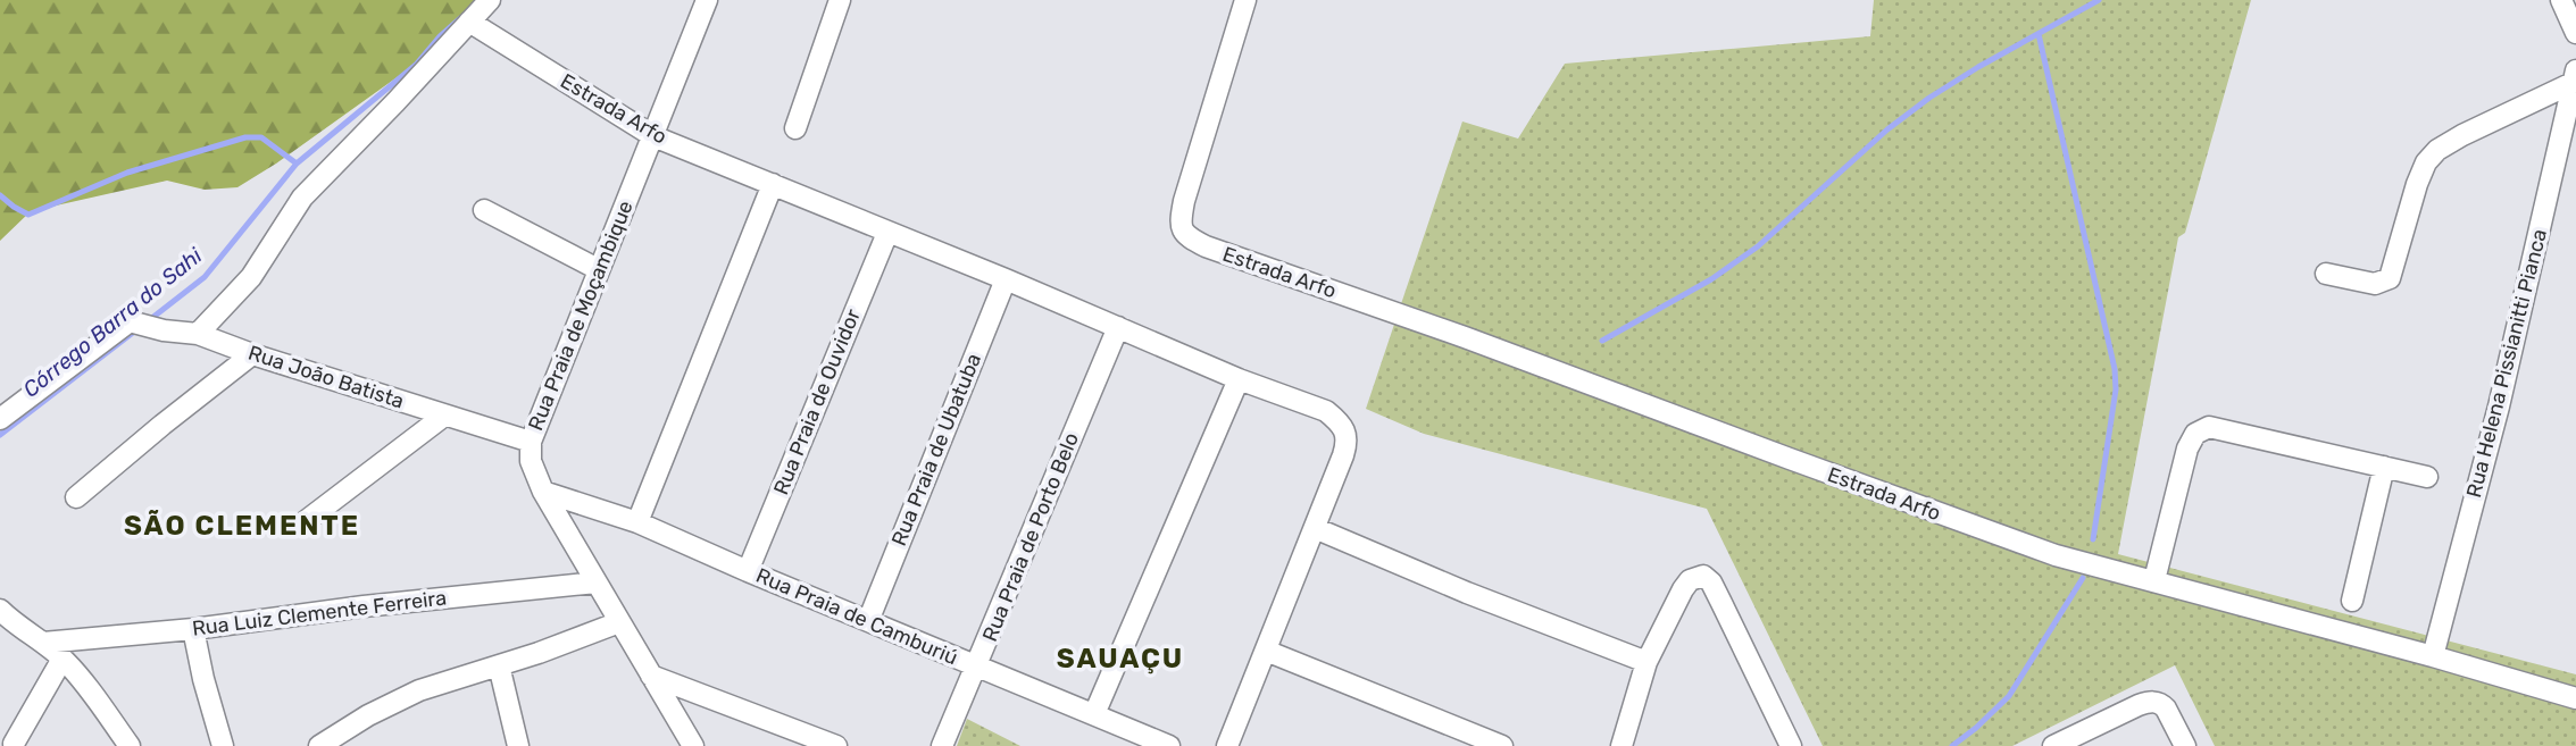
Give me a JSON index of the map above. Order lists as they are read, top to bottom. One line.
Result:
{"streets":{"street":["Estrada Arfo","Rua Praia de Moçambique","Rua Helena Pissianitti Pianca","Rua João Batista","Rua Praia de Ouvidor","Rua Praia de Ubatuba","Rua Praia de Porto Belo","Rua Luiz Clemente Ferreira","Rua Praia de Camburiú"]},"crossings":[["Estrada Arfo","Rua Praia de Moçambique"],["Estrada Arfo","Rua Helena Pissianitti Pianca"],["Estrada Arfo","Rua Praia de Ouvidor"],["Estrada Arfo","Rua Praia de Ubatuba"],["Estrada Arfo","Rua Praia de Porto Belo"],["Rua Praia de Moçambique","Rua João Batista"],["Rua Praia de Moçambique","Rua Luiz Clemente Ferreira"],["Rua Praia de Moçambique","Rua Praia de Camburiú"],["Rua Praia de Ouvidor","Rua Praia de Camburiú"],["Rua Praia de Ubatuba","Rua Praia de Camburiú"],["Rua Praia de Porto Belo","Rua Praia de Camburiú"]],"districts":["SÃO CLEMENTE","SAUAÇU"],"water":["Córrego Barra do Sahi"]}
